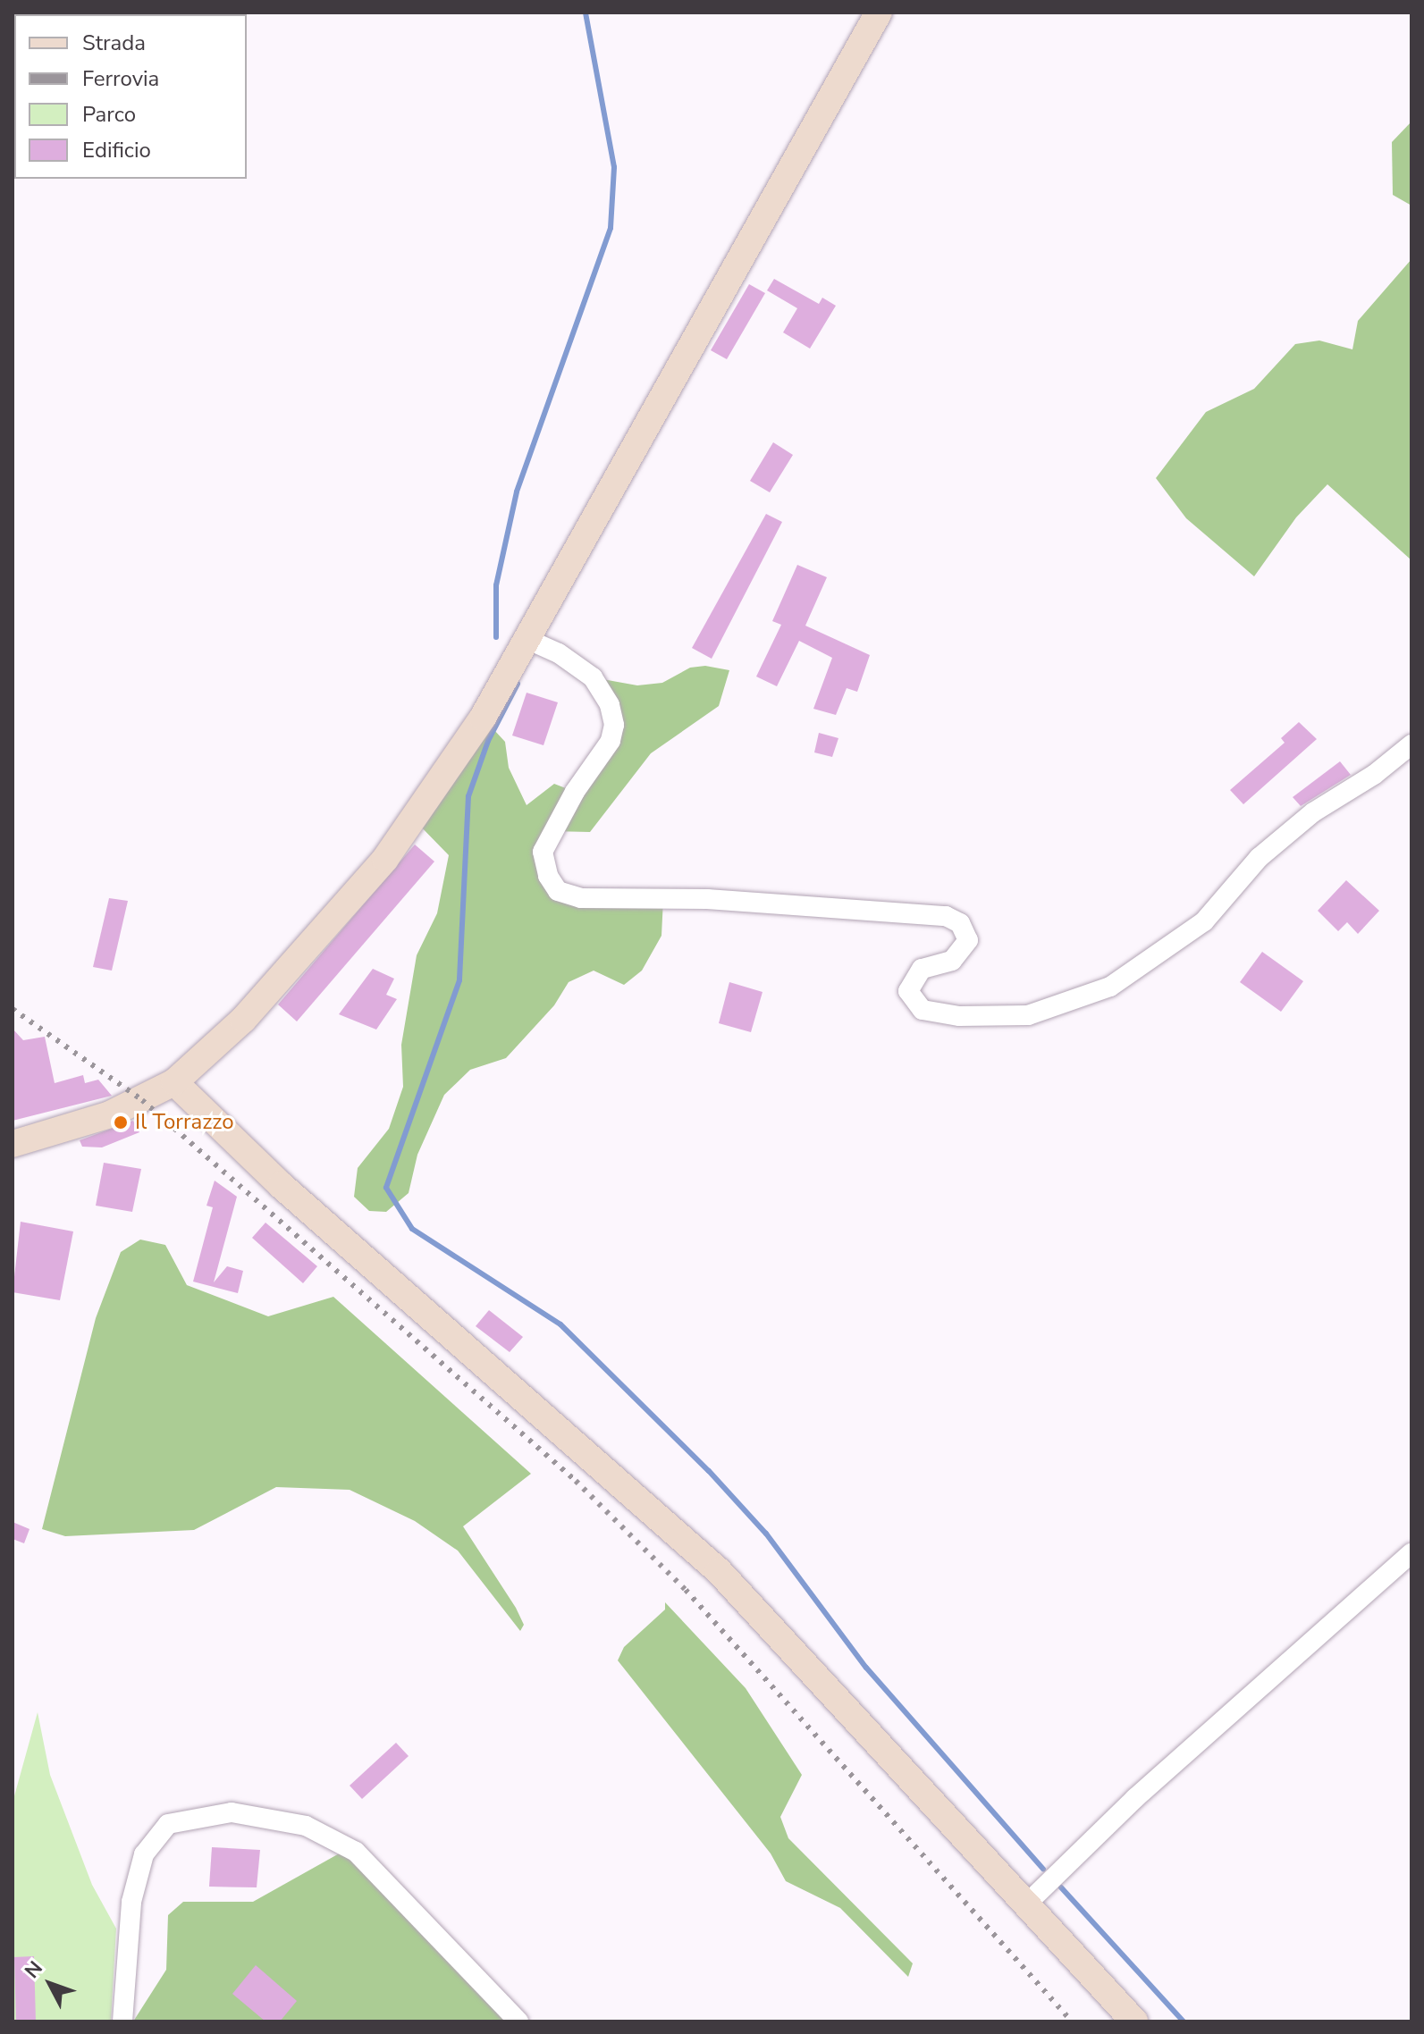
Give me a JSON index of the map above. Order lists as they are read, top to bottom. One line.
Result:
{"places":["Il Torrazzo"],"legend":["Strada","Ferrovia","Parco","Edificio"],"north":"top left"}
